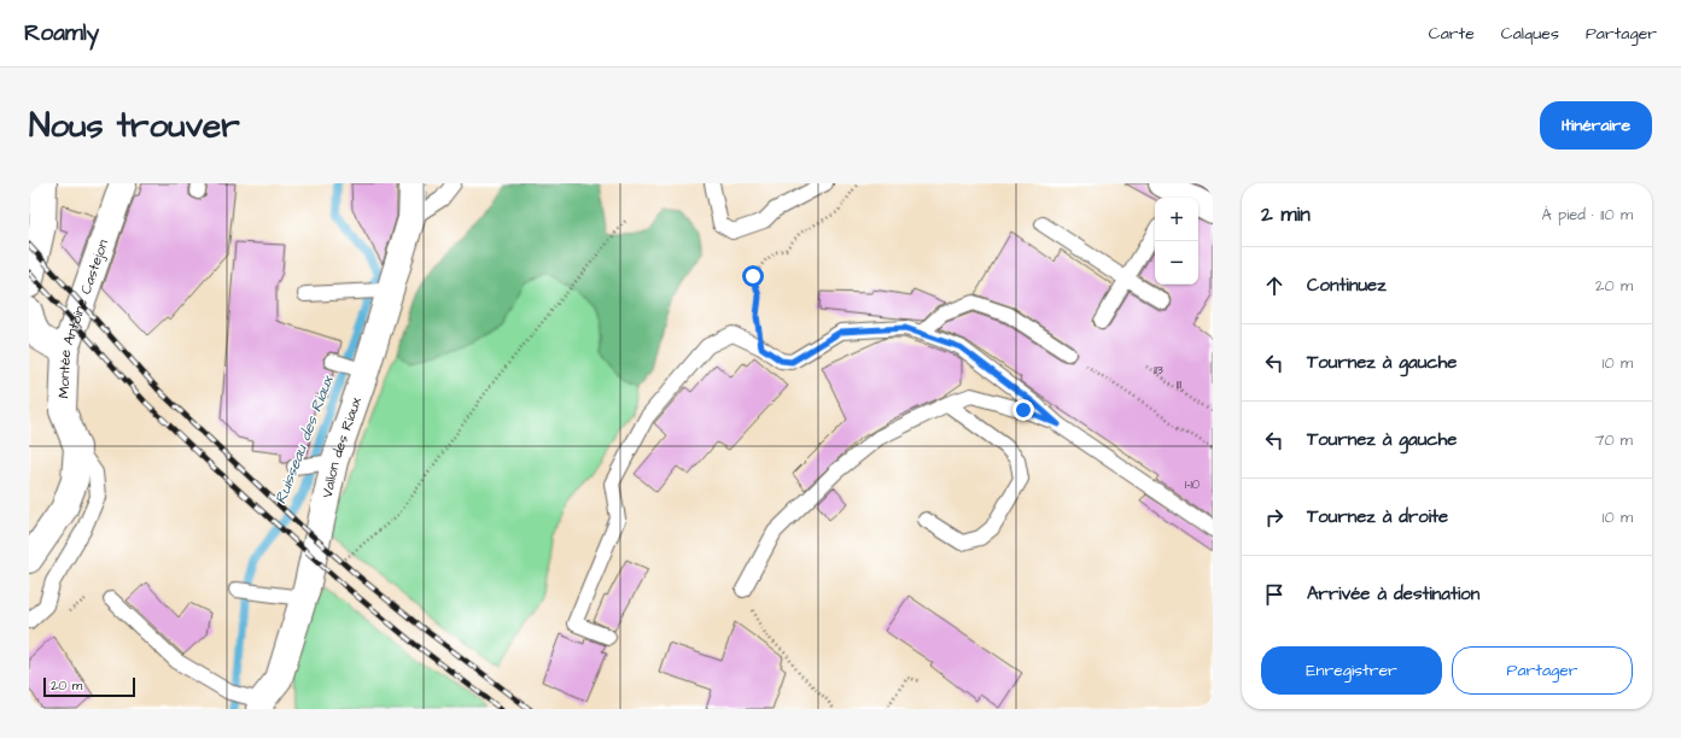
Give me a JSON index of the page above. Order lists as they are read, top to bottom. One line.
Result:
{"streets":{"street":["Montée Antoine Castejon","Vallon des Riaux"]},"water":["Ruisseau des Riaux"],"house_numbers":["113","111","1-10"],"scale_bar":"20 m","page":{"header":"Roamly","nav":["Carte","Calques","Partager"],"buttons":["Itinéraire",["Enregistrer","Partager"]],"title":"Nous trouver","heading":["2 min","À pied · 110 m"],"map_buttons":["+","−"],"list":[["Continuez","20 m"],["Tournez à gauche","10 m"],["Tournez à gauche","70 m"],["Tournez à droite","10 m"],"Arrivée à destination"],"scale":"20 m"}}
